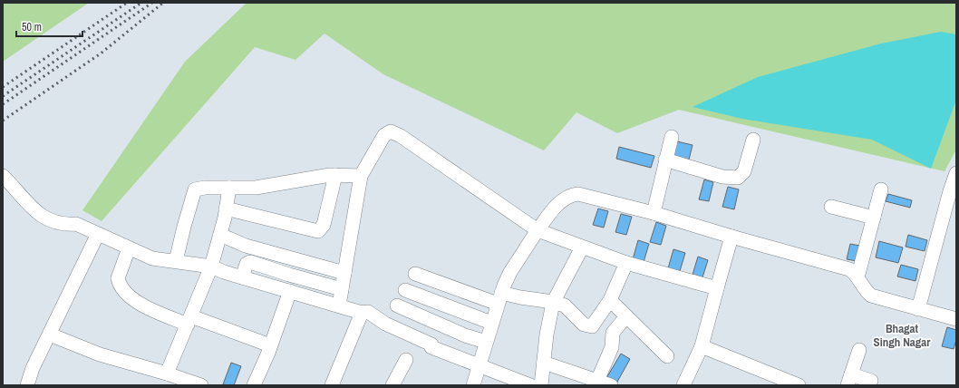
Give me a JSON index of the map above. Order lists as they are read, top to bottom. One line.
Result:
{"districts":["Bhagat Singh Nagar"],"scale_bar":"50 m"}
